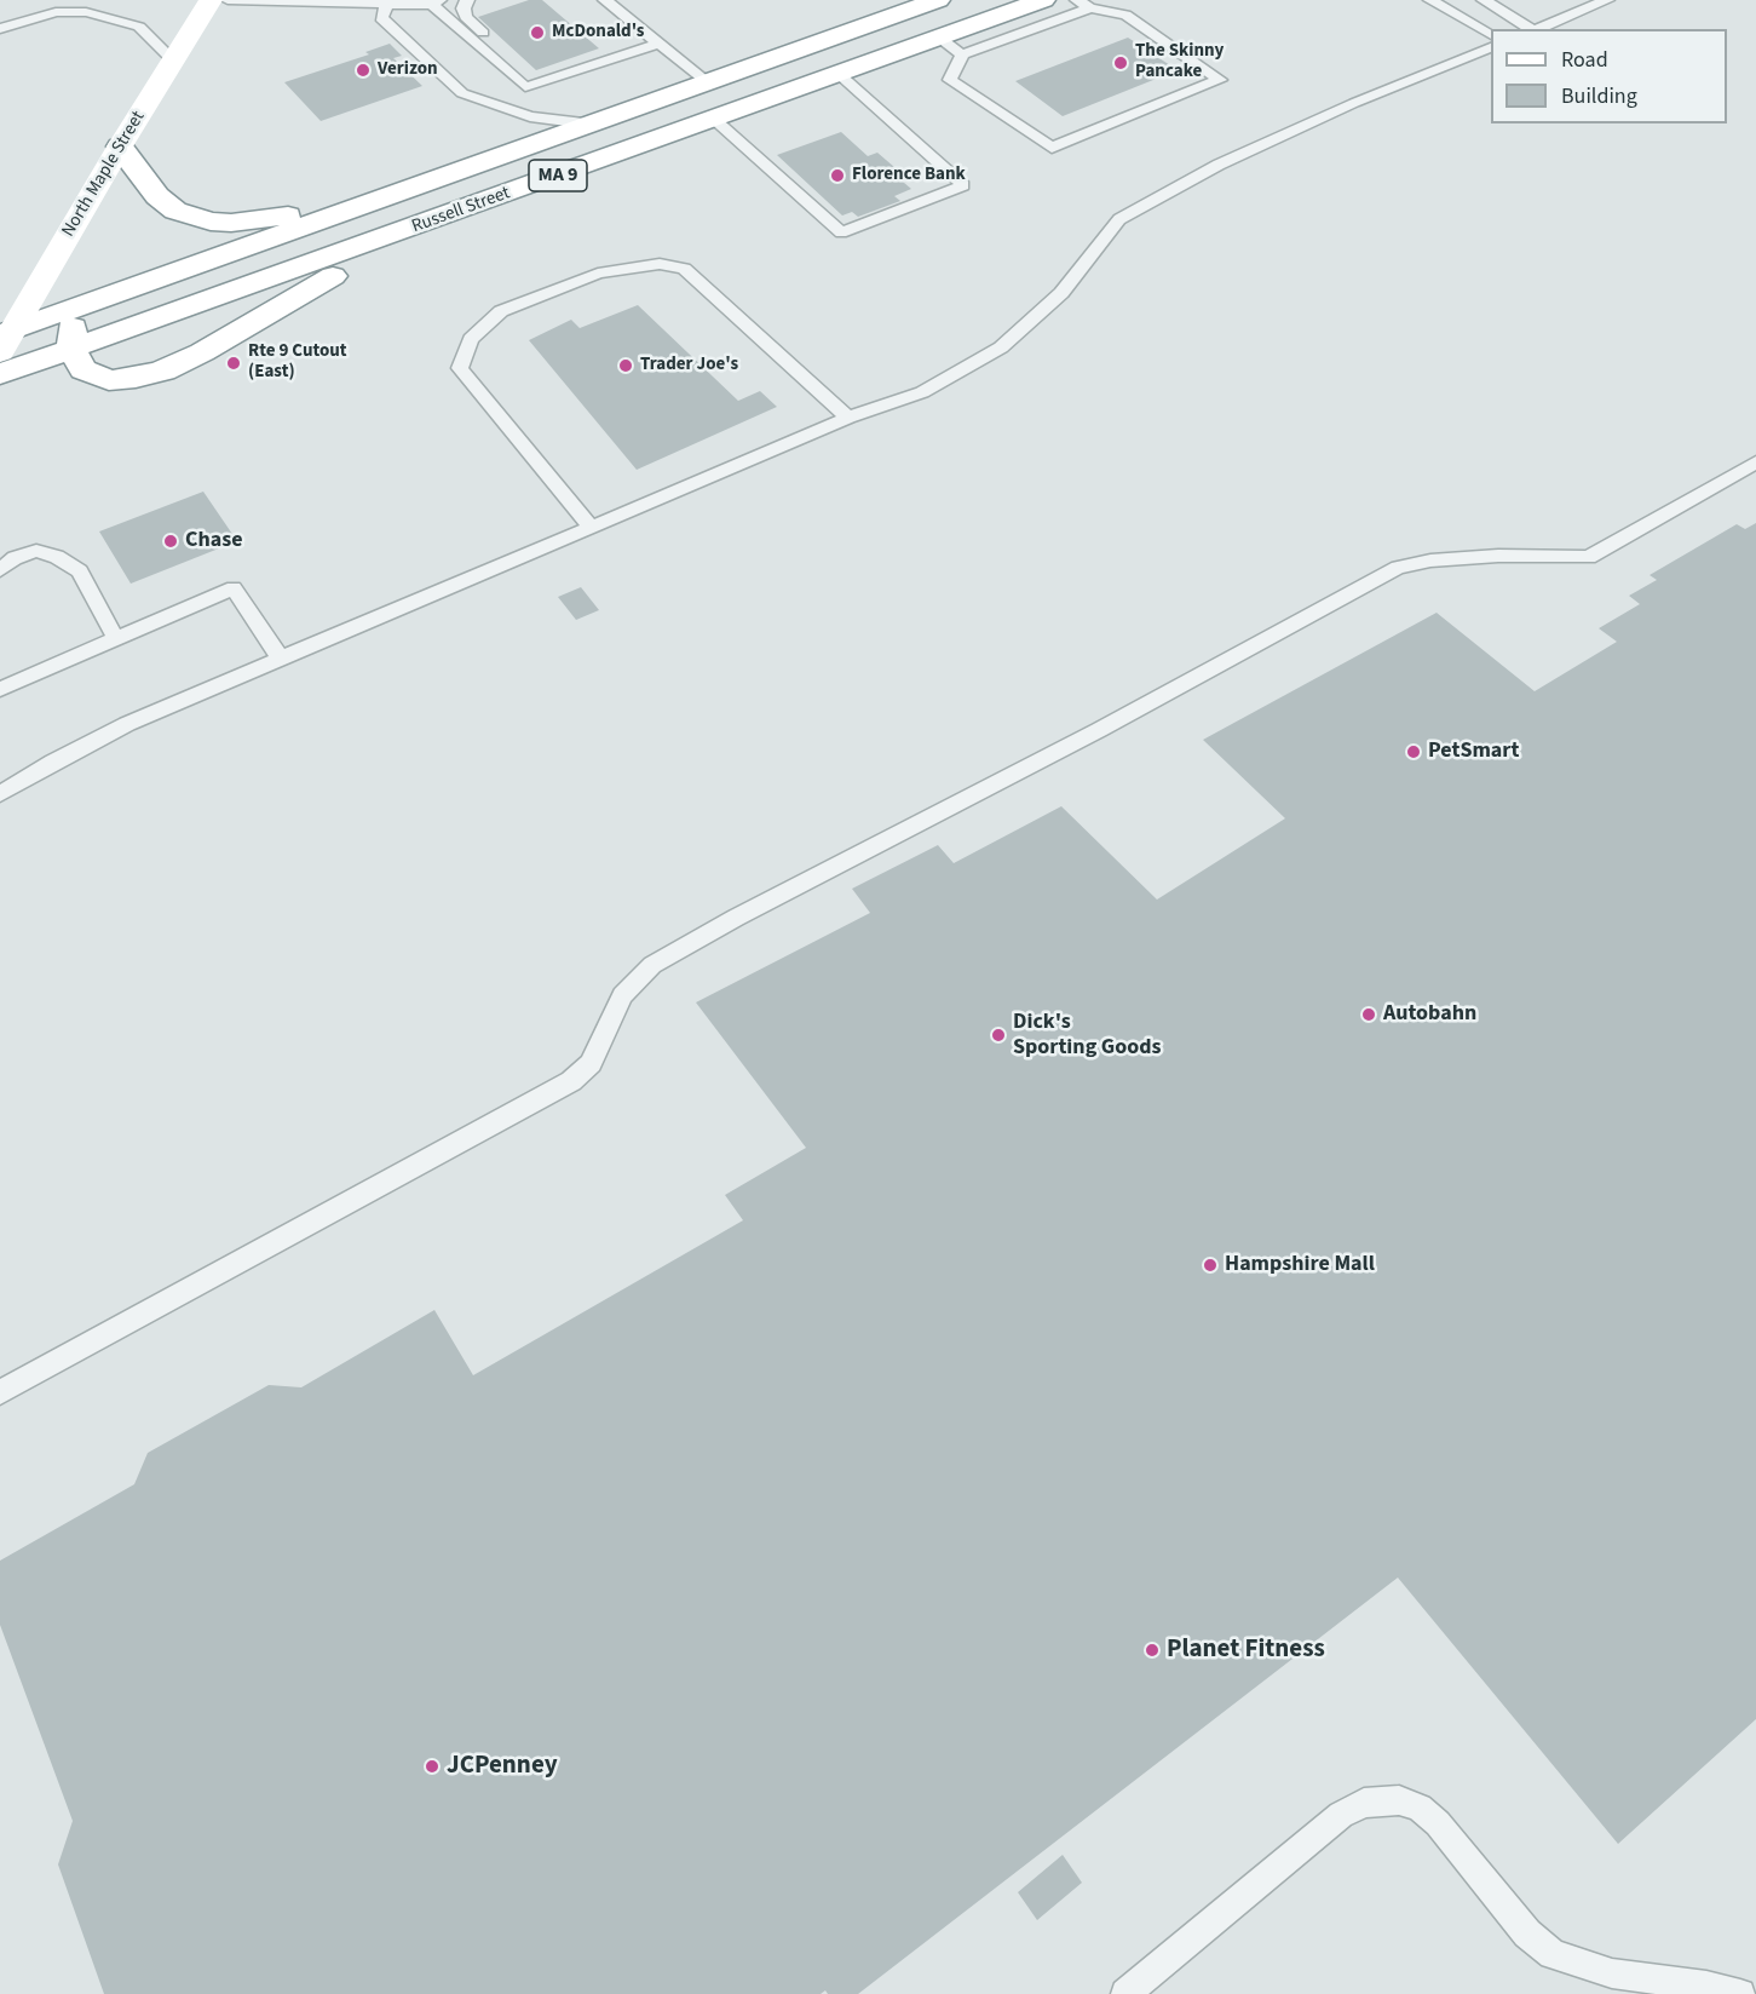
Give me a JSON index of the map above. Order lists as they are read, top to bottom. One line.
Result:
{"streets":{"main road":["North Maple Street","MA 9","Russell Street"]},"crossings":[["North Maple Street","Russell Street"]],"places":["McDonald's","The Skinny Pancake","Verizon","Florence Bank","Rte 9 Cutout (East)","Trader Joe's","Chase","PetSmart","Autobahn","Dick's Sporting Goods","Hampshire Mall","Planet Fitness","JCPenney"],"legend":["Road","Building"]}
